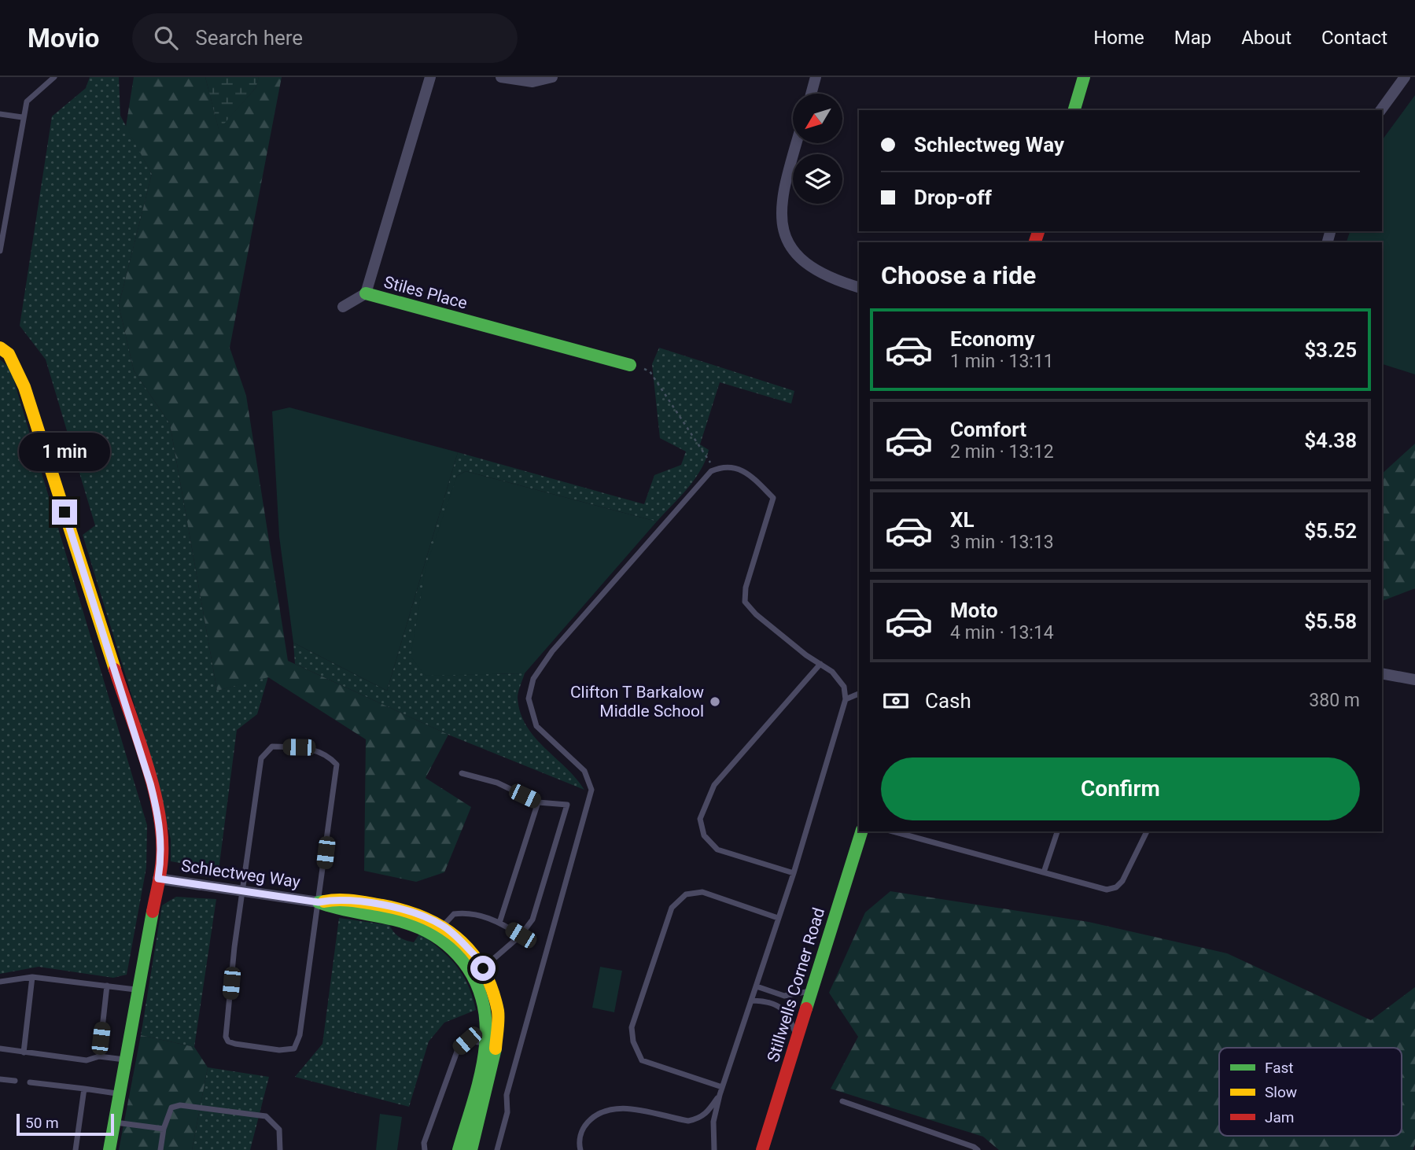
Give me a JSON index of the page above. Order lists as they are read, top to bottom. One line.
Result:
{"streets":{"street":["Stiles Place","Schlectweg Way","Stillwells Corner Road"]},"places":["Clifton T Barkalow Middle School"],"legend":["Fast","Slow","Jam"],"scale_bar":"50 m","north":"bottom left","page":{"header":"Movio","search":"Search here","nav":["Home","Map","About","Contact"],"banner":["Schlectweg Way","Drop-off"],"heading":"Choose a ride","list":[{"name":"Economy","note":"1 min · 13:11","value":"$3.25"},{"name":"Comfort","note":"2 min · 13:12","value":"$4.38"},{"name":"XL","note":"3 min · 13:13","value":"$5.52"},{"name":"Moto","note":"4 min · 13:14","value":"$5.58"}],"bubble":"1 min","pay":["Cash","380 m"],"buttons":"Confirm","scale":"50 m"}}
